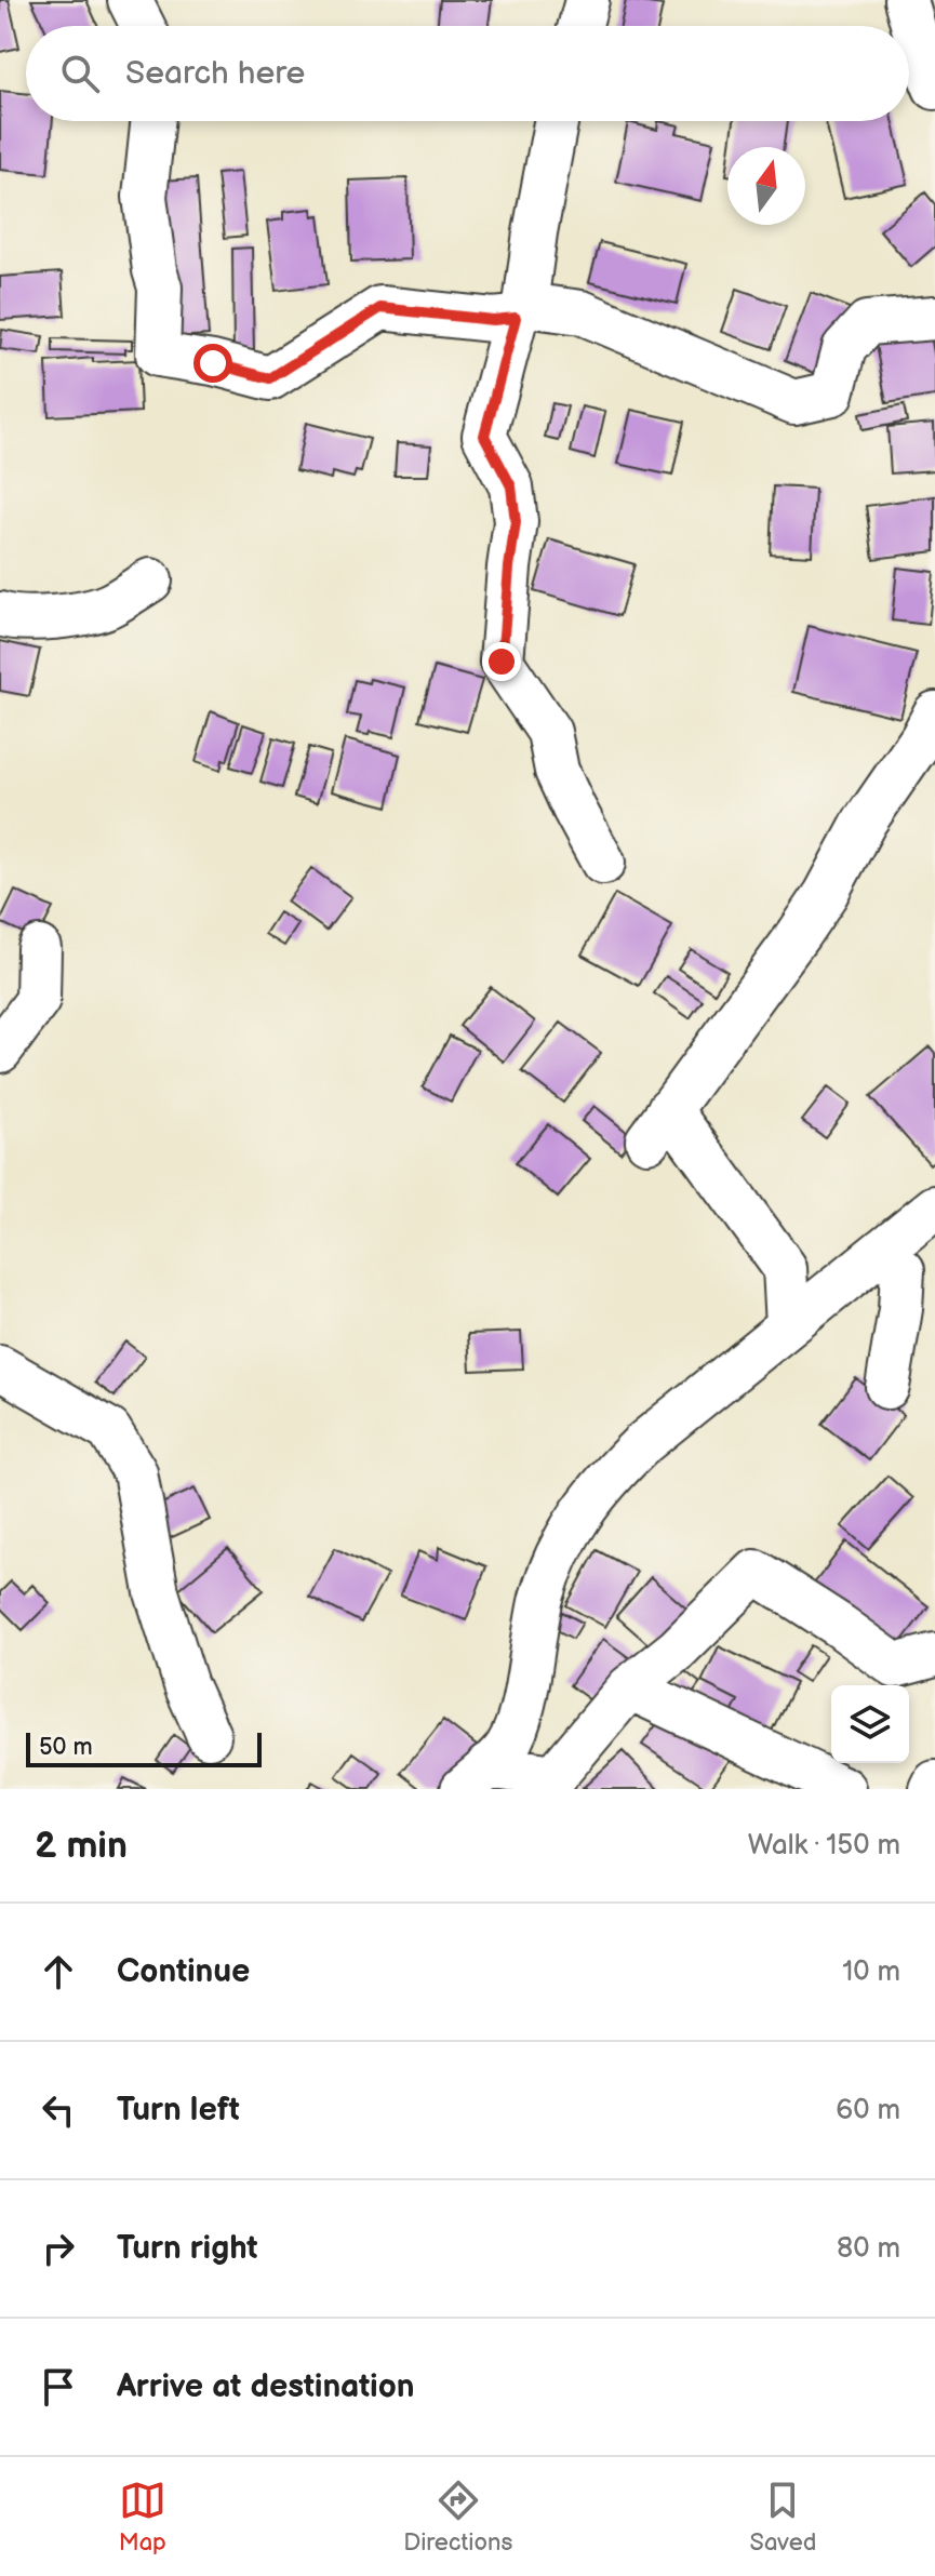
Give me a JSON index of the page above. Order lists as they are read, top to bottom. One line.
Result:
{"scale_bar":"50 m","north":"top","page":{"search":"Search here","scale":"50 m","heading":["2 min","Walk · 150 m"],"list":[["Continue","10 m"],["Turn left","60 m"],["Turn right","80 m"],"Arrive at destination"],"nav":["Map","Directions","Saved"]}}
